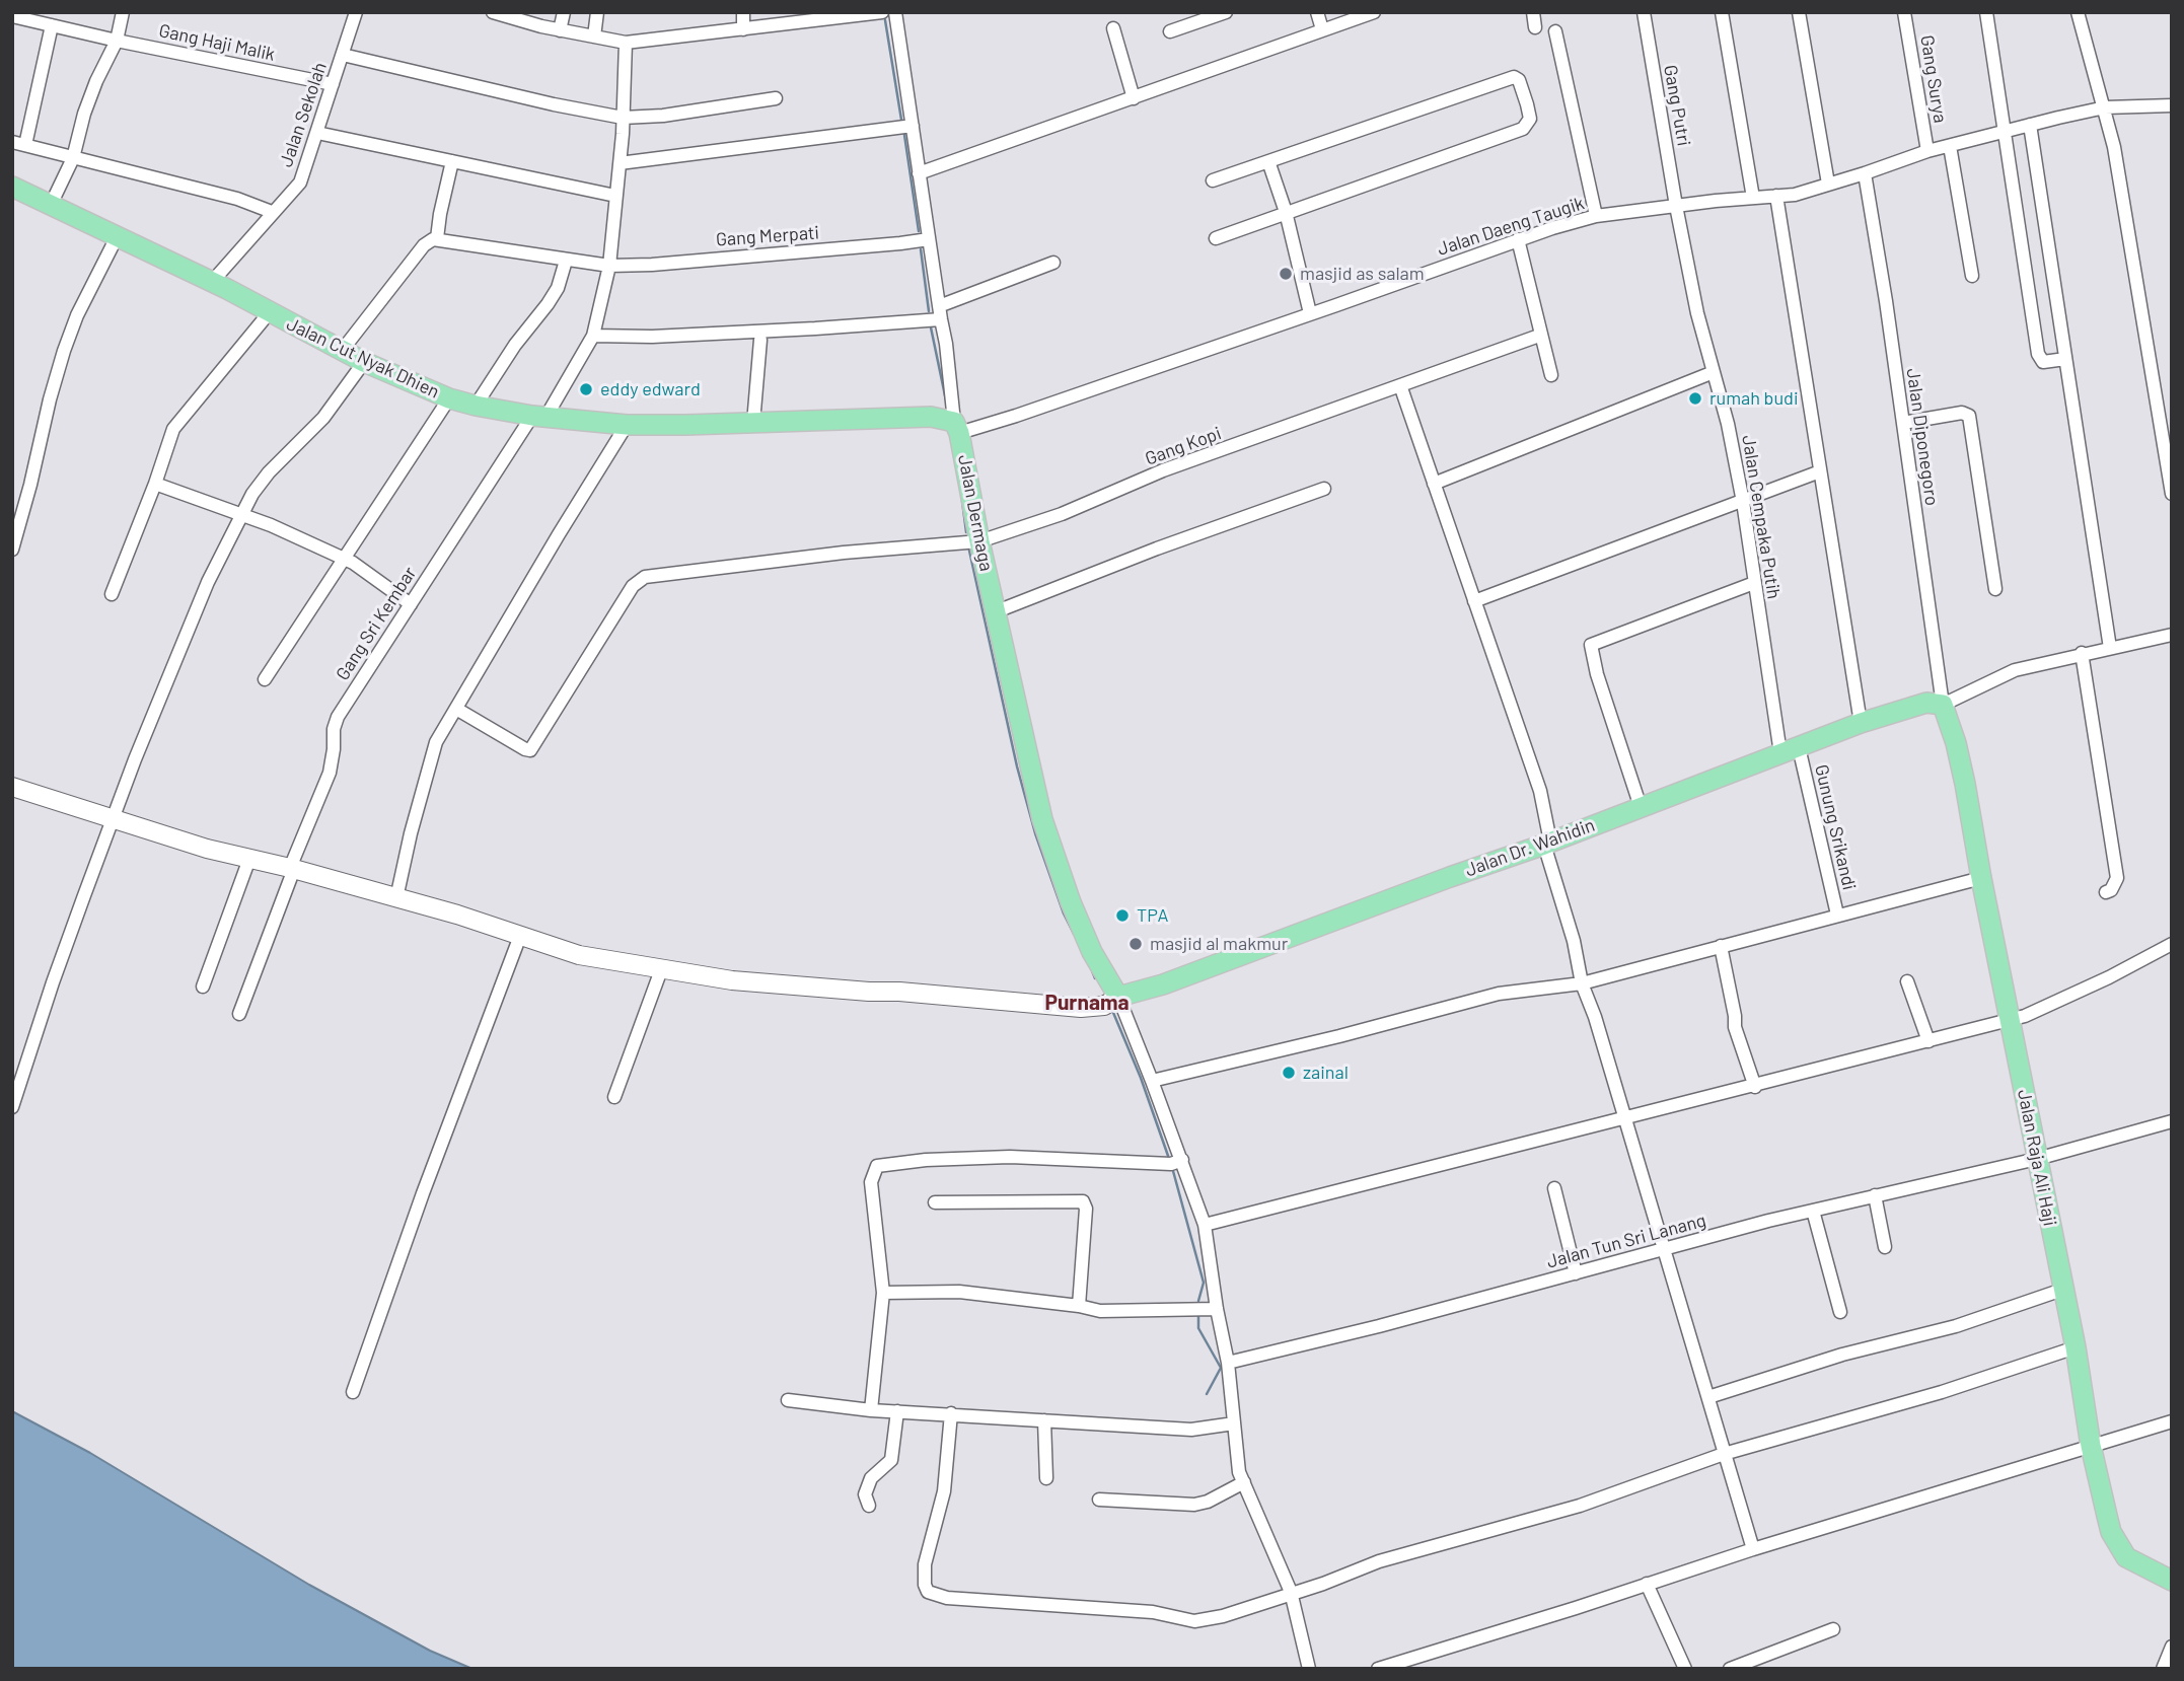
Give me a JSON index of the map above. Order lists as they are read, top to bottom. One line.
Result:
{"streets":{"main road":["Jalan Cut Nyak Dhien","Jalan Dermaga","Jalan Dr. Wahidin","Jalan Raja Ali Haji"],"street":["Gang Haji Malik","Gang Surya","Gang Putri","Jalan Sekolah","Jalan Daeng Taugik","Gang Merpati","Jalan Diponegoro","Gang Kopi","Jalan Cempaka Putih","Gang Sri Kembar","Gunung Srikandi","Jalan Tun Sri Lanang"]},"crossings":[["Gang Haji Malik","Jalan Sekolah"],["Gang Surya","Jalan Daeng Taugik"],["Gang Putri","Jalan Daeng Taugik"],["Gang Putri","Jalan Cempaka Putih"],["Jalan Sekolah","Jalan Cut Nyak Dhien"],["Jalan Daeng Taugik","Jalan Cut Nyak Dhien"],["Jalan Daeng Taugik","Jalan Diponegoro"],["Jalan Daeng Taugik","Jalan Dermaga"],["Jalan Daeng Taugik","Jalan Cempaka Putih"],["Gang Merpati","Jalan Dermaga"],["Gang Merpati","Gang Sri Kembar"],["Jalan Cut Nyak Dhien","Jalan Dermaga"],["Jalan Cut Nyak Dhien","Gang Sri Kembar"],["Jalan Diponegoro","Jalan Dr. Wahidin"],["Jalan Diponegoro","Jalan Raja Ali Haji"],["Gang Kopi","Jalan Dermaga"],["Jalan Dermaga","Jalan Dr. Wahidin"],["Jalan Cempaka Putih","Gunung Srikandi"],["Jalan Cempaka Putih","Jalan Dr. Wahidin"],["Gunung Srikandi","Jalan Dr. Wahidin"],["Jalan Dr. Wahidin","Jalan Raja Ali Haji"],["Jalan Raja Ali Haji","Jalan Tun Sri Lanang"]],"districts":["Purnama"],"places":["masjid as salam","eddy edward","rumah budi","TPA","masjid al makmur","zainal"]}
